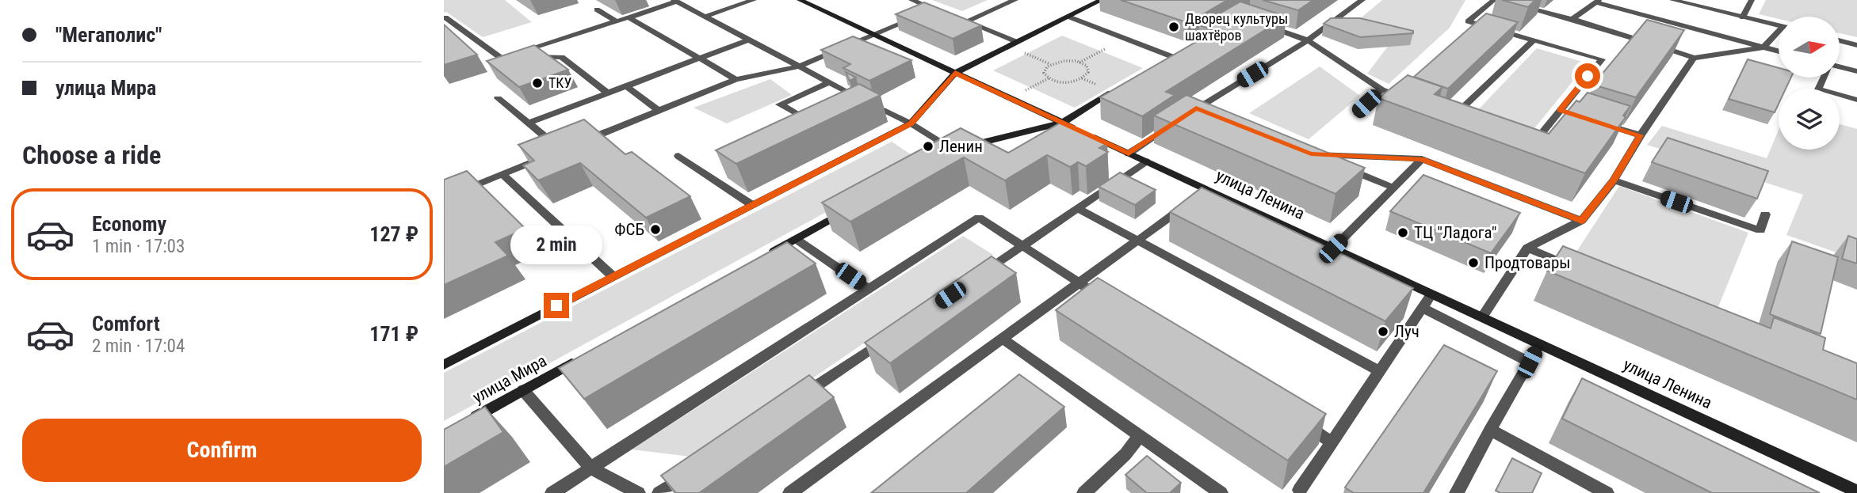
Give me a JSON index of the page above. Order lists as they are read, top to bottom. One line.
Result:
{"streets":{"main road":["улица Ленина","улица Мира"]},"places":["Дворец культуры шахтёров","ТКУ","Ленин","ФСБ","ТЦ \"Ладога\"","Продтовары","Луч"],"north":"right","page":{"banner":["\"Мегаполис\"","улица Мира"],"heading":"Choose a ride","list":[{"name":"Economy","note":"1 min · 17:03","value":"127 ₽"},{"name":"Comfort","note":"2 min · 17:04","value":"171 ₽"}],"bubble":"2 min","buttons":"Confirm"}}
